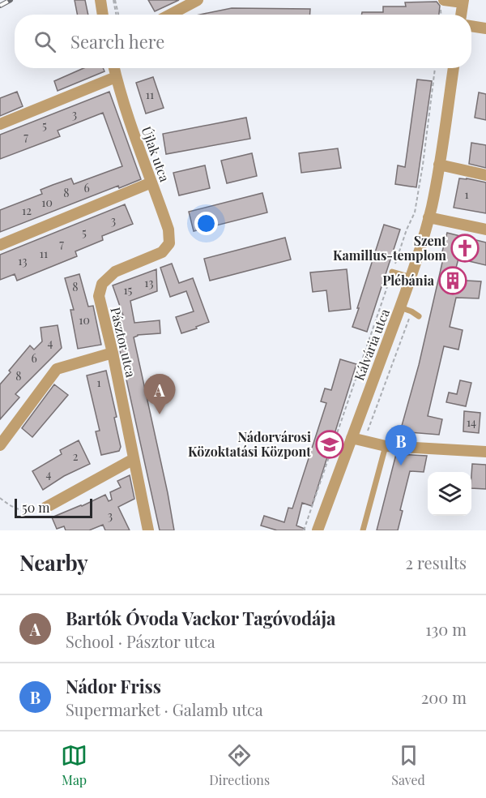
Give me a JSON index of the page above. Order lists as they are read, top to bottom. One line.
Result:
{"streets":{"street":["Újlak utca","Pásztor utca","Kálvária utca"]},"crossings":[["Újlak utca","Pásztor utca"]],"places":{"church":["Szent Kamillus-templom"],"building":["Plébánia"],"school or university":["Nádorvárosi Közoktatási Központ"]},"house_numbers":["11","3","5","7","6","8","1","10","12","3","5","7","11","13","13","8","15","10","4","6","8","1","14","2","4","3"],"scale_bar":"50 m","page":{"search":"Search here","pins":["A","B"],"scale":"50 m","heading":["Nearby","2 results"],"list":[{"mark":"A","name":"Bartók Óvoda Vackor Tagóvodája","note":"School · Pásztor utca","value":"130 m"},{"mark":"B","name":"Nádor Friss","note":"Supermarket · Galamb utca","value":"200 m"}],"nav":["Map","Directions","Saved"]}}
